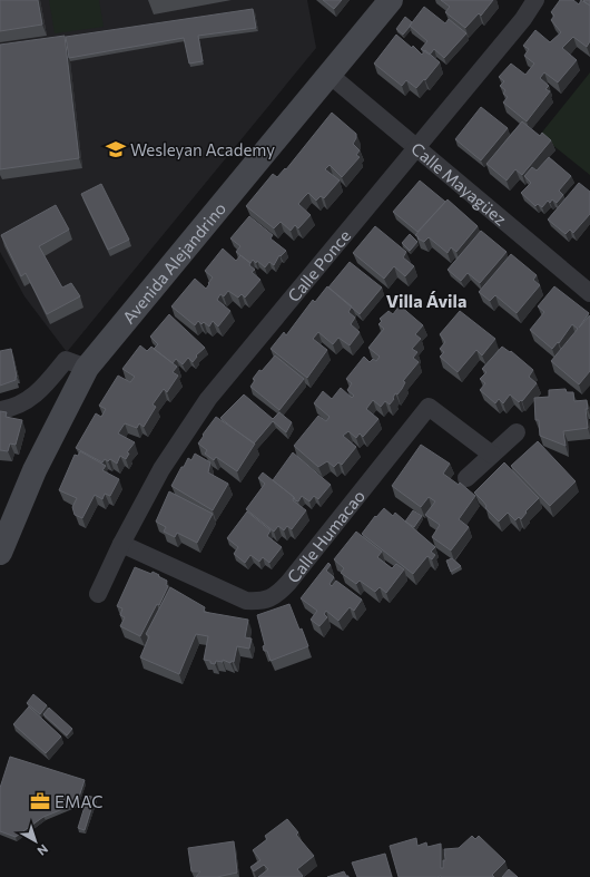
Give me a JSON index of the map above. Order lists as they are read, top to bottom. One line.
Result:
{"streets":{"street":["Calle Mayagüez","Avenida Alejandrino","Calle Ponce","Calle Humacao"]},"crossings":[["Calle Mayagüez","Avenida Alejandrino"],["Calle Mayagüez","Calle Ponce"],["Calle Ponce","Calle Humacao"]],"districts":["Villa Ávila"],"places":{"school or university":["Wesleyan Academy"],"office":["EMAC"]},"north":"bottom right"}
